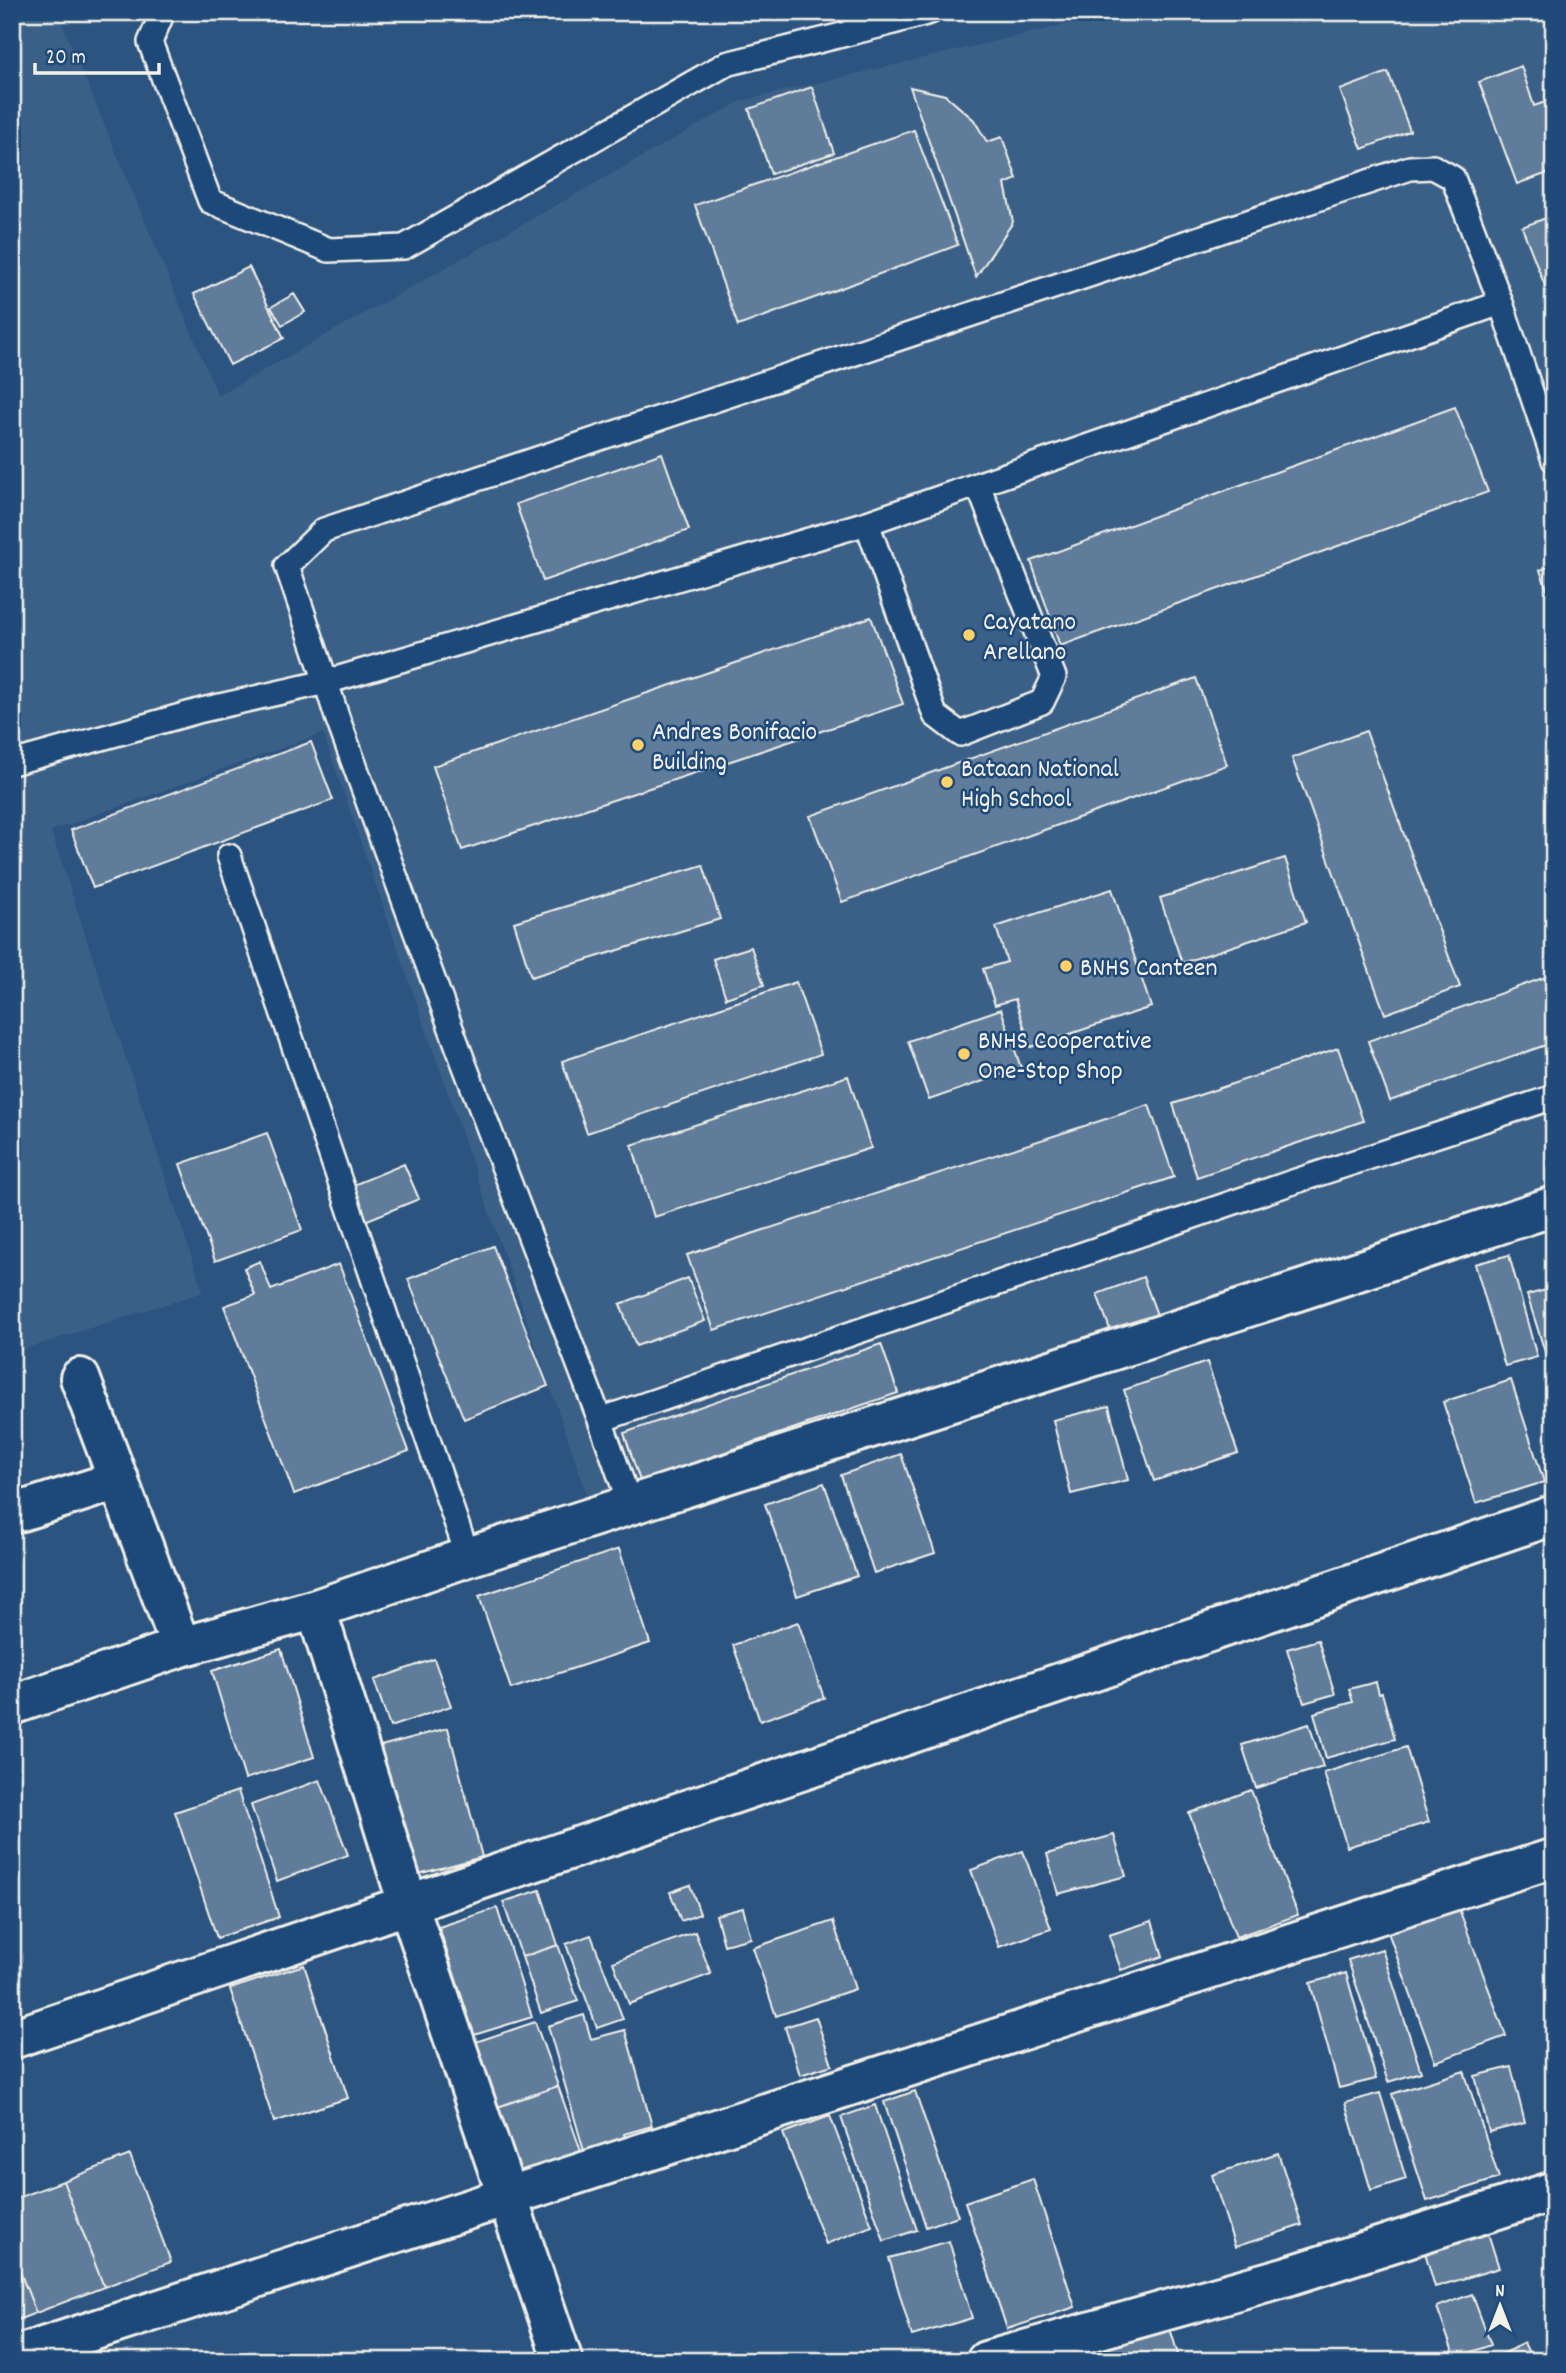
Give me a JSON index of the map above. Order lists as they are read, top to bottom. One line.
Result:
{"places":["Cayatano Arellano","Andres Bonifacio Building","Bataan National High School","BNHS Canteen","BNHS Cooperative One-Stop Shop"],"scale_bar":"20 m","north":"top"}
